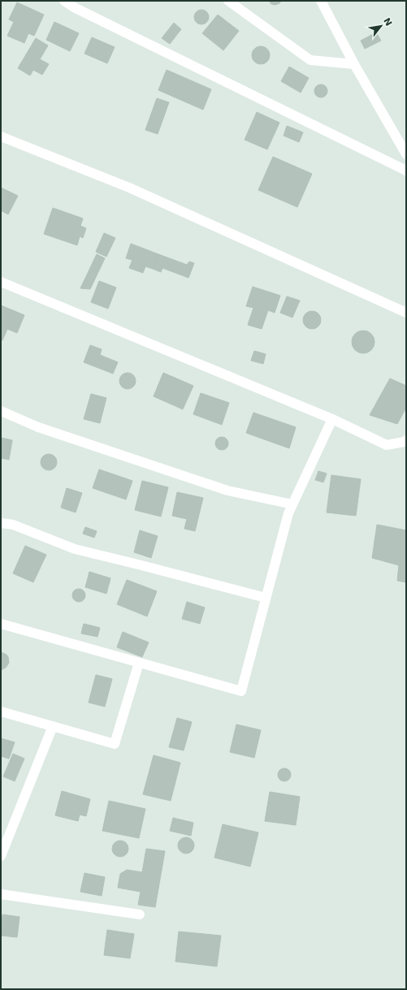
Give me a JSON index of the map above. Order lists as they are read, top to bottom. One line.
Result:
{"north":"top right"}
